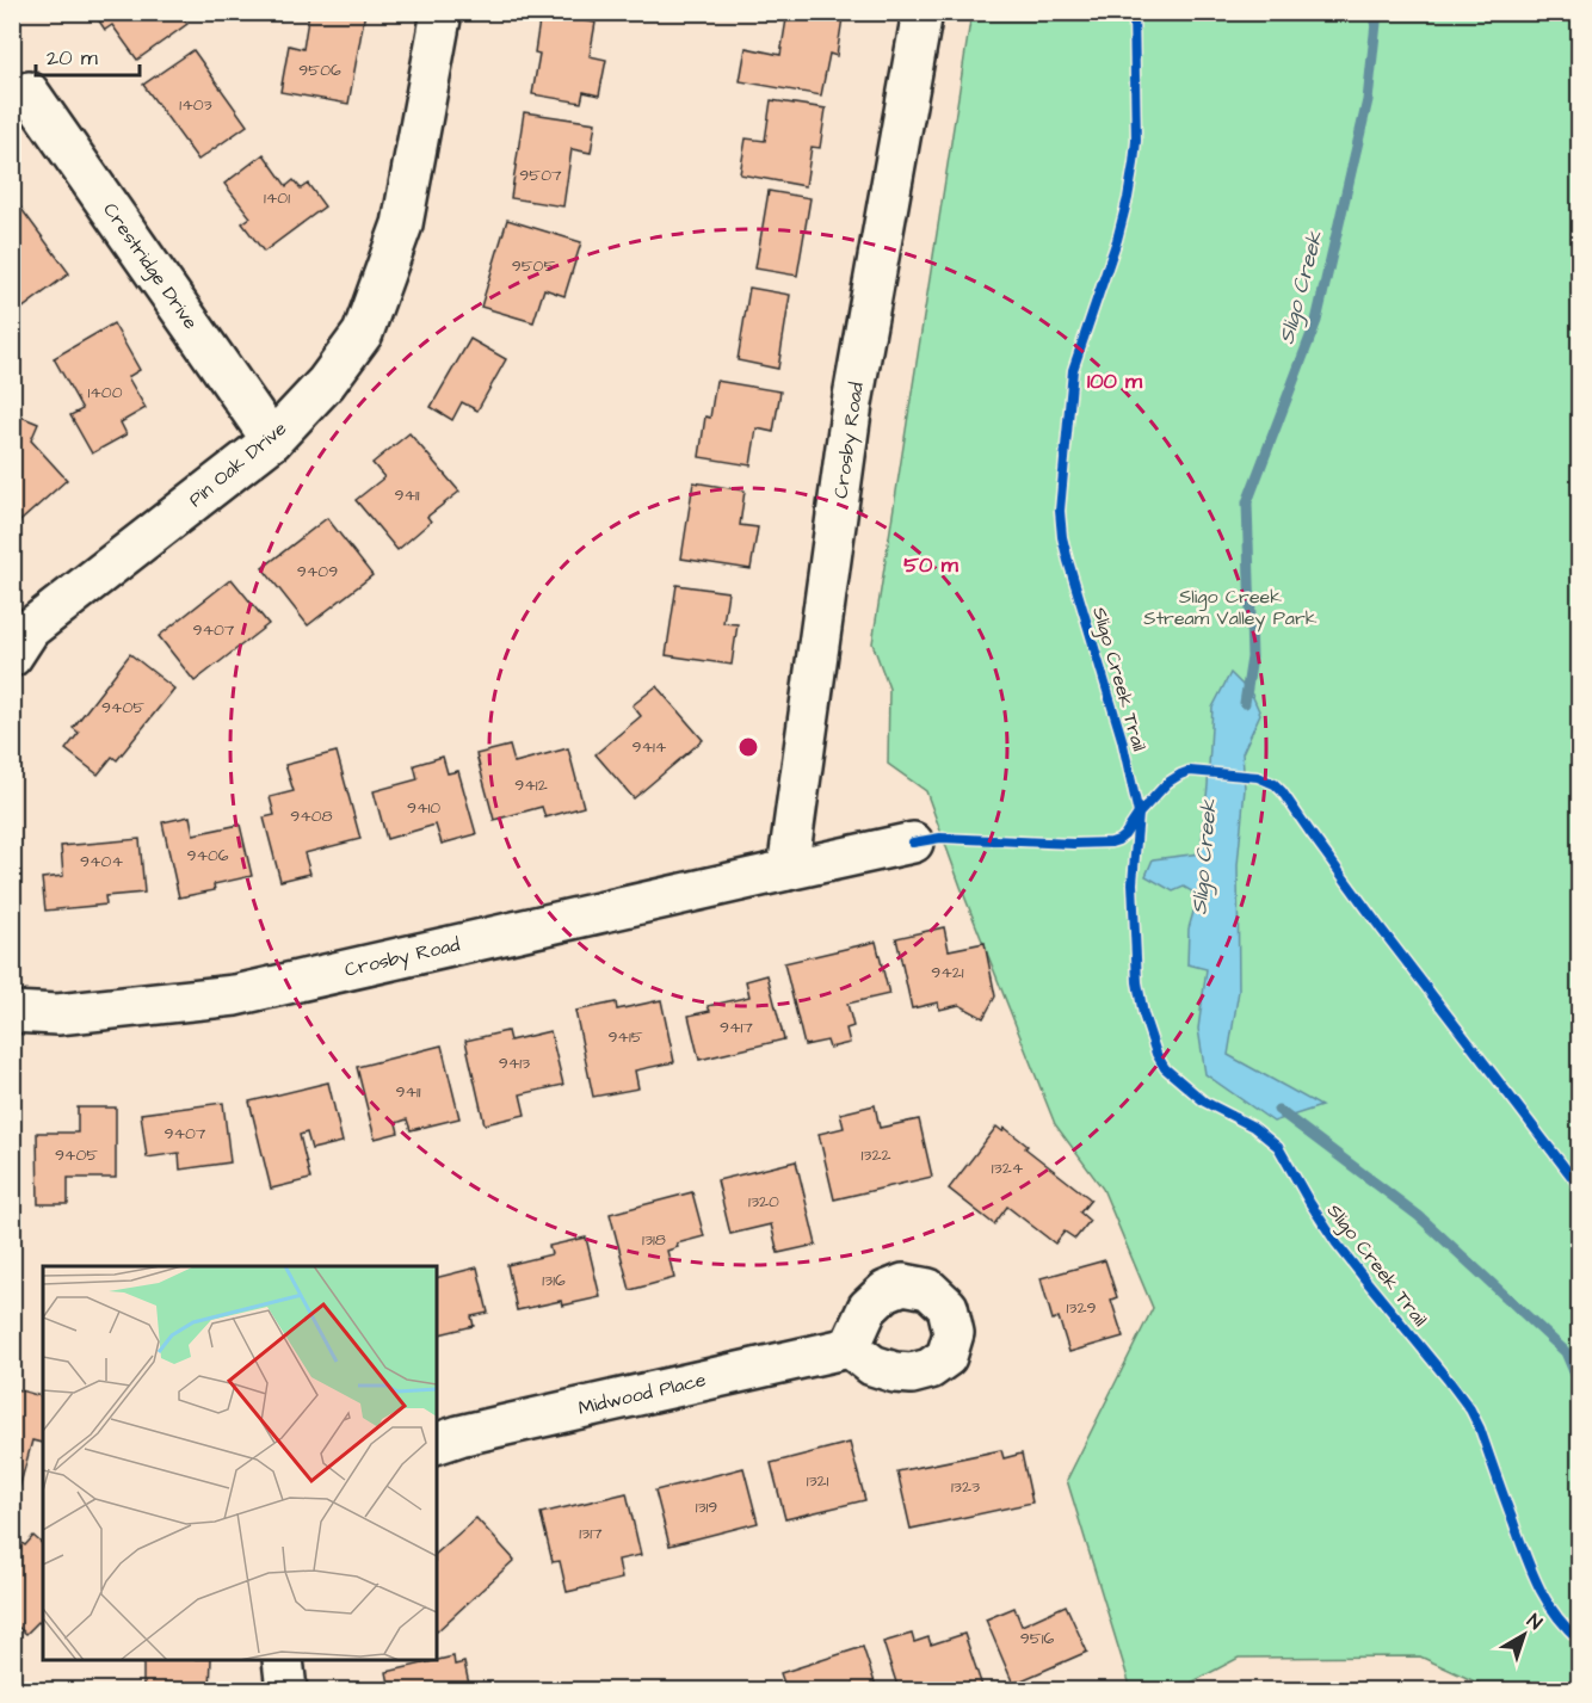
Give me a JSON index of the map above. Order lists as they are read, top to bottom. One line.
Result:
{"streets":{"street":["Crestridge Drive","Crosby Road","Pin Oak Drive","Midwood Place"],"cycle path":["Sligo Creek Trail"]},"crossings":[["Crestridge Drive","Pin Oak Drive"]],"water":["Sligo Creek"],"parks":["Sligo Creek Stream Valley Park"],"house_numbers":["9506","1403","9507","1401","9505","1400","9411","9409","9407","9405","9414","9412","9410","9408","9406","9404","9421","9417","9415","9413","9411","9407","9405","1322","1324","1320","1318","1316","1329","1321","1323","1319","1317","9516"],"scale_bar":"20 m","north":"top right","rings":["100 m","50 m"]}
